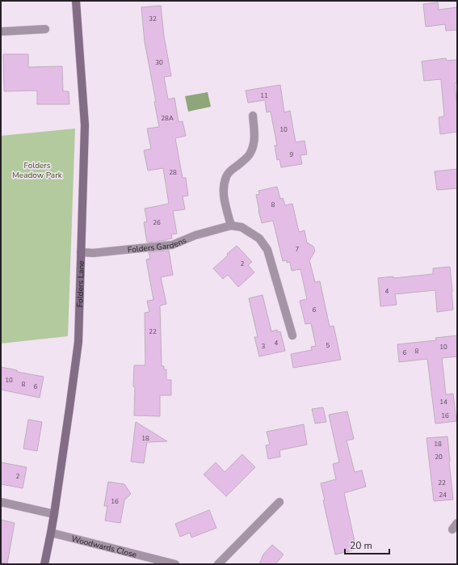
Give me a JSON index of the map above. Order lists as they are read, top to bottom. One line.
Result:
{"streets":{"main road":["Folders Lane"],"street":["Folders Gardens","Woodwards Close"]},"crossings":[["Folders Gardens","Folders Lane"],["Folders Lane","Woodwards Close"]],"parks":["Folders Meadow Park"],"house_numbers":["32","30","11","28A","10","9","28","8","26","7","2","4","6","22","4","5","3","10","8","6","10","8","6","14","16","18","18","20","2","22","24","16"],"scale_bar":"20 m"}
